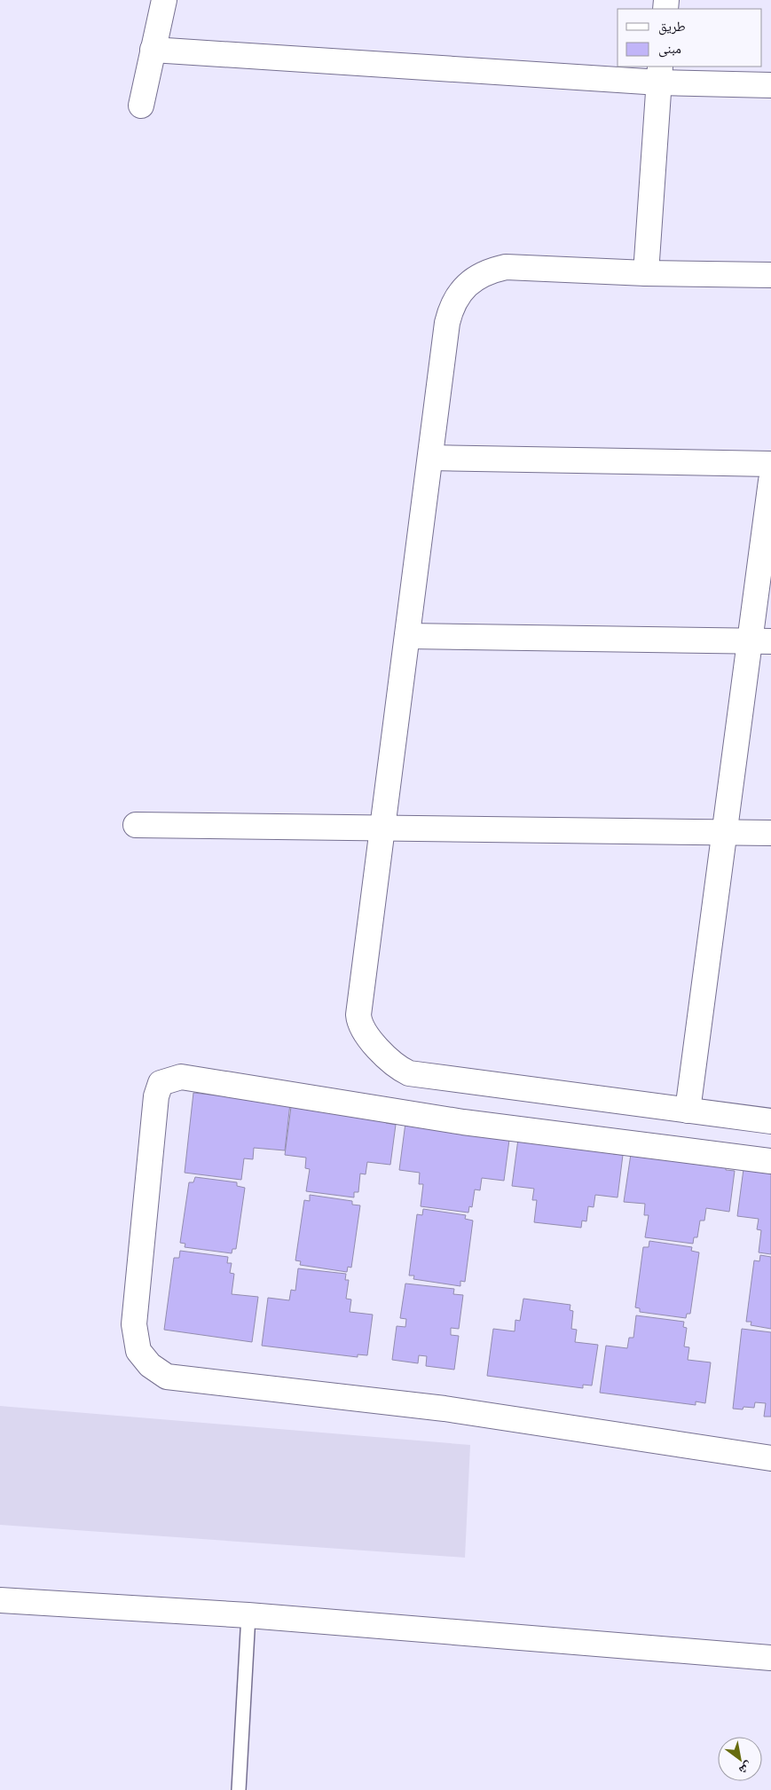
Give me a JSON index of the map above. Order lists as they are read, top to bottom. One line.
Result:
{"legend":["طريق","مبنى"],"north":"bottom right"}
